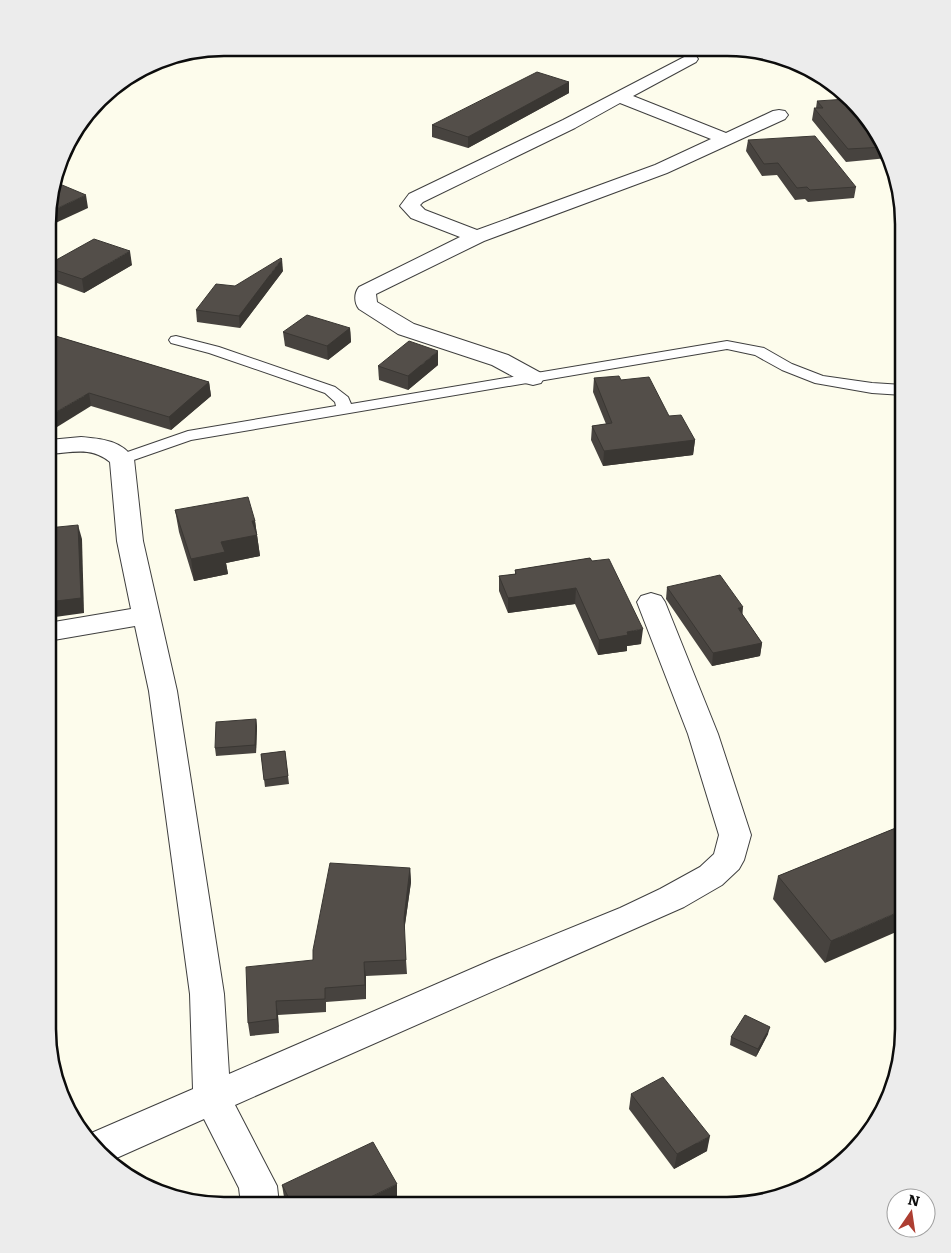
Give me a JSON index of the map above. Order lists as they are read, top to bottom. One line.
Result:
{"north":"top"}
